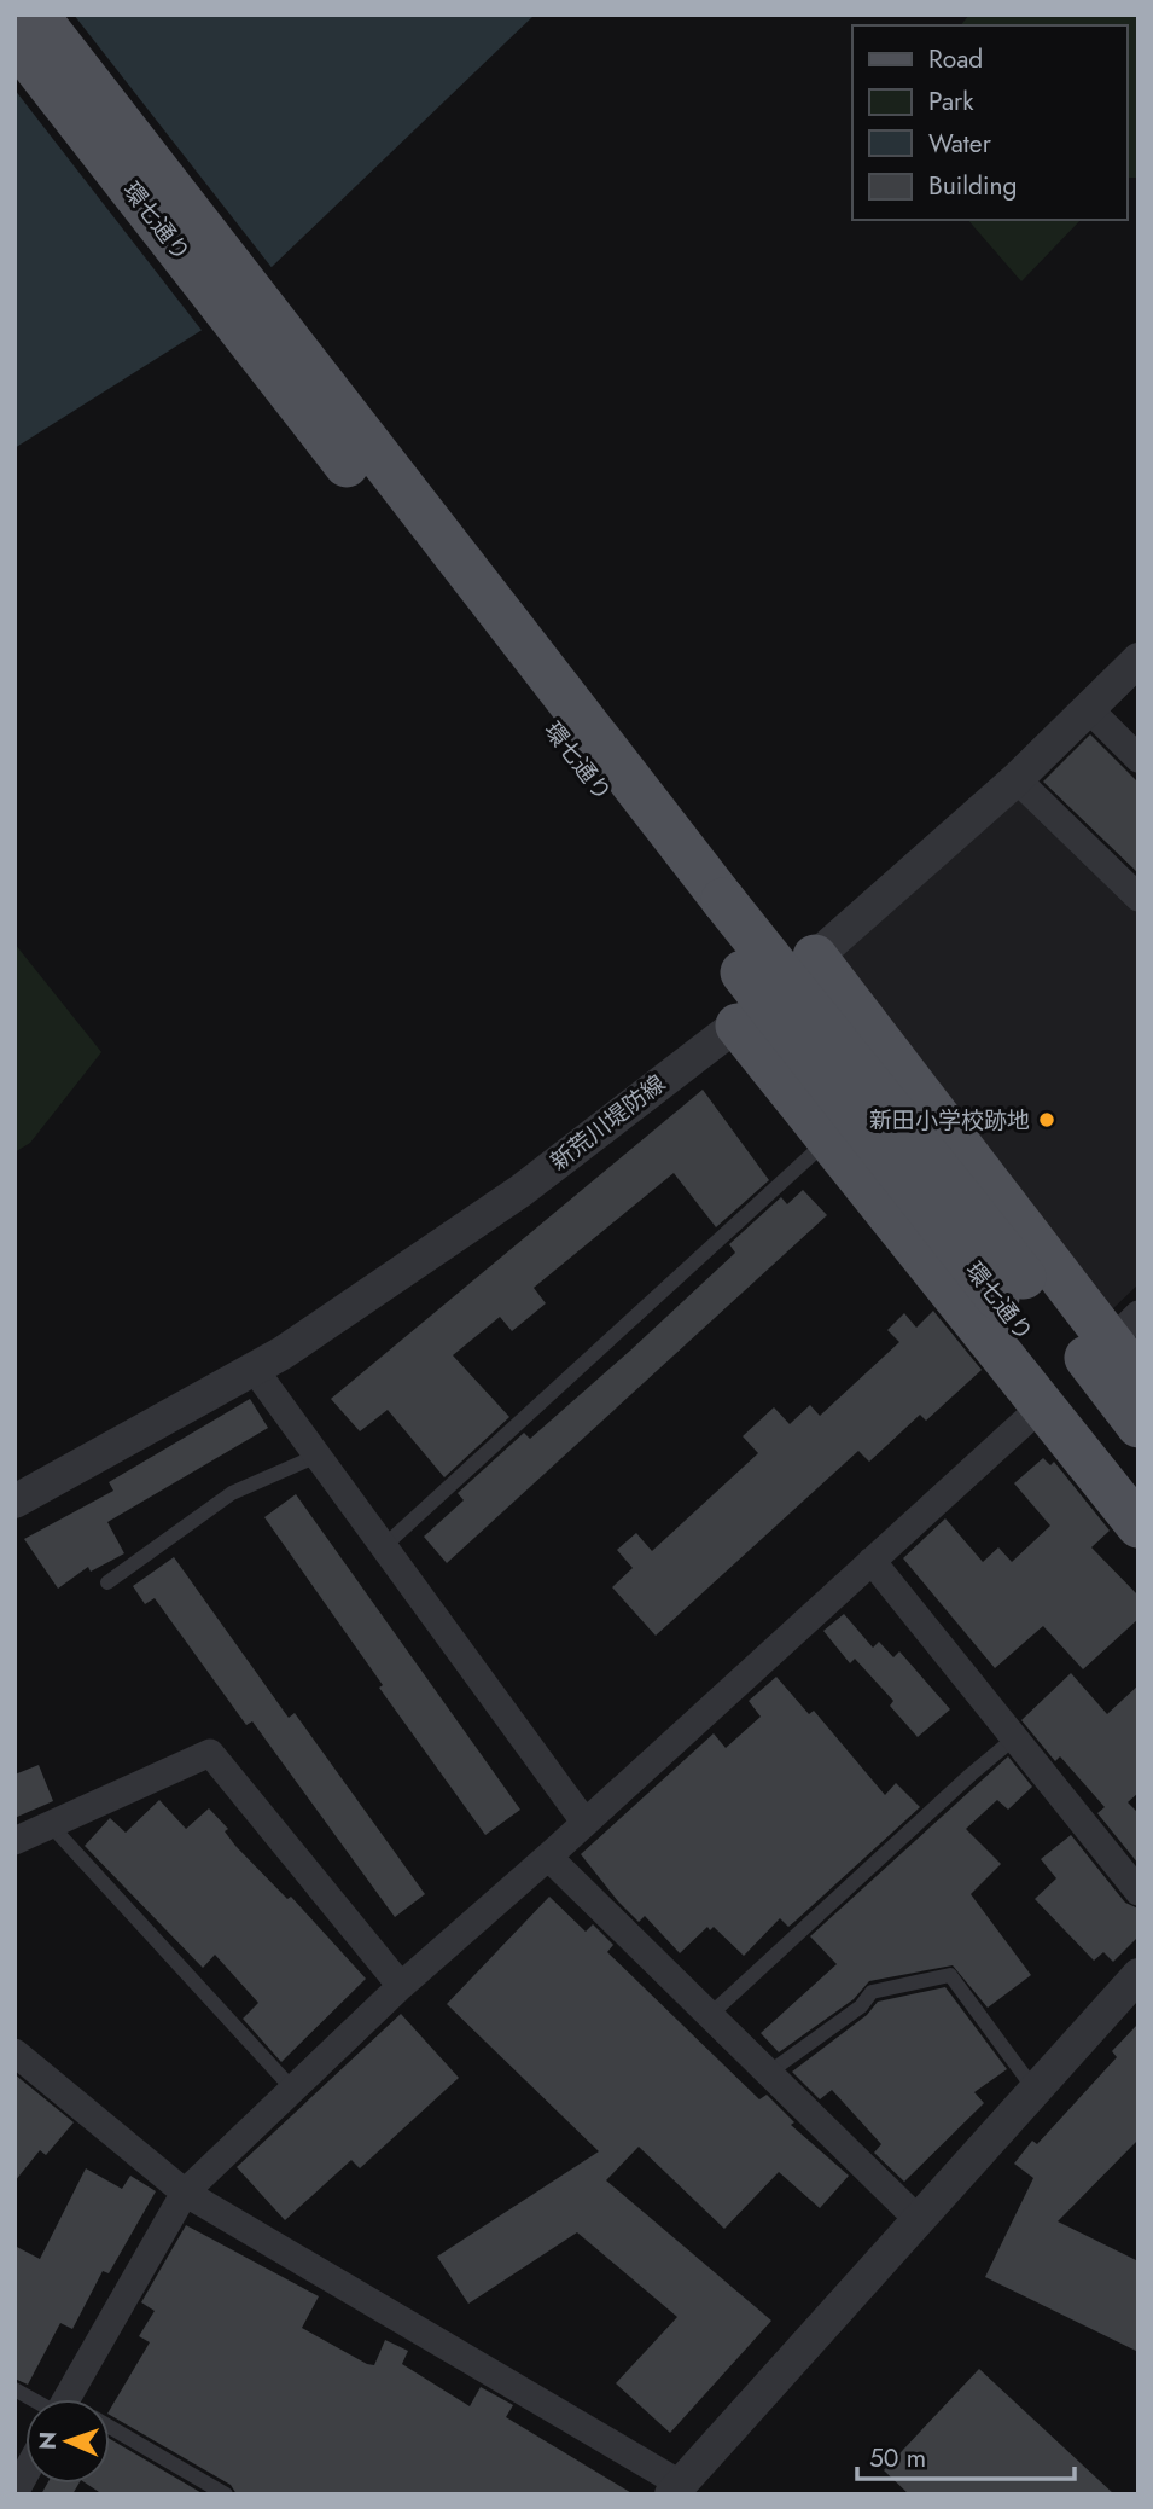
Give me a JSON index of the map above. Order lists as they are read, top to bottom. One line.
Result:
{"streets":{"main road":["環七通り"],"street":["新荒川堤防線"]},"places":["新田小学校跡地"],"legend":["Road","Park","Water","Building"],"scale_bar":"50 m","north":"left"}
